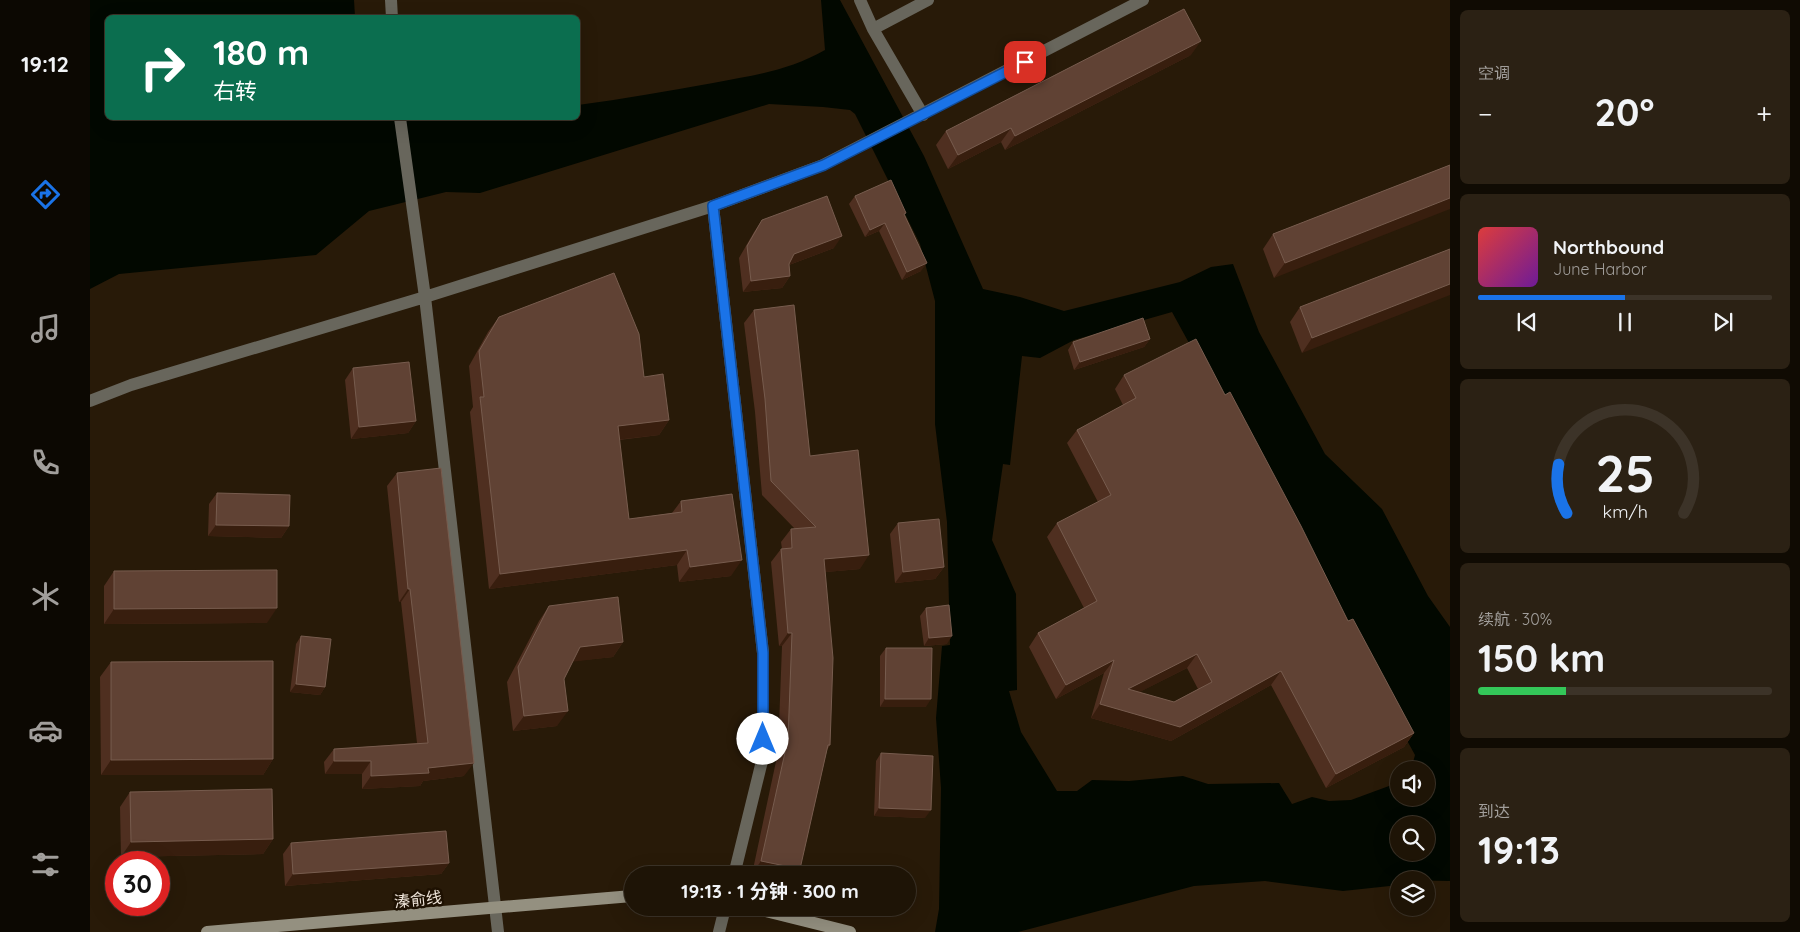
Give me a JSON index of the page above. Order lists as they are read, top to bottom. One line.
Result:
{"streets":{"main road":["溱俞线"]},"page":{"tabs":"19:12","tile":["空调",["续航 · 30%","150 km"],["到达","19:13"]],"turn":["180 m","右转"],"heat":["−","20°","+"],"song":["Northbound","June Harbor"],"limit":"30","trip":"19:13 · 1 分钟 · 300 m","gauge":["25","km/h"]}}
